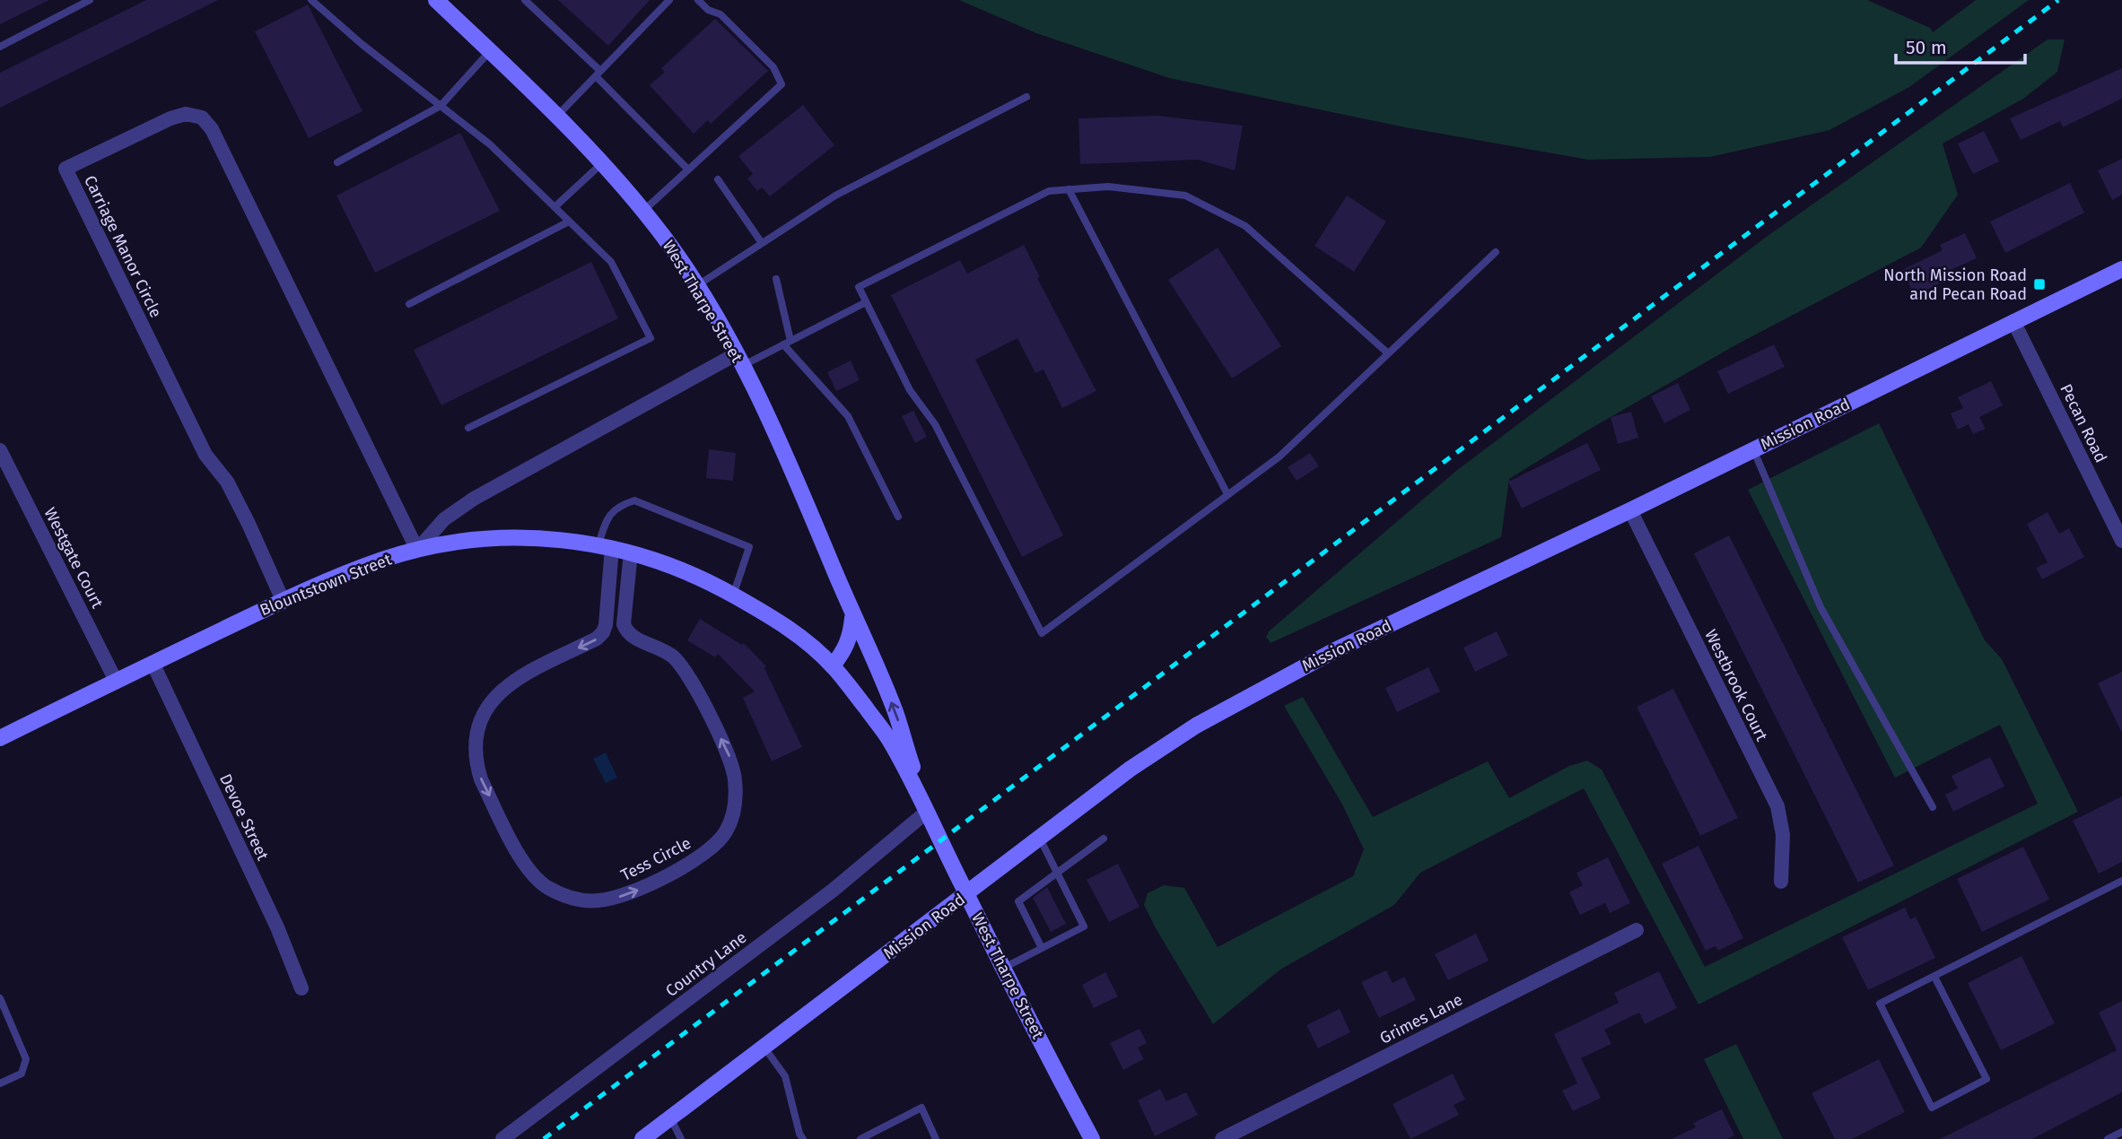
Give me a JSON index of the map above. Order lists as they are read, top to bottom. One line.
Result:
{"streets":{"main road":["West Tharpe Street","Mission Road","Blountstown Street"],"street":["Carriage Manor Circle","Pecan Road","Westgate Court","Westbrook Court","Devoe Street","Tess Circle","Country Lane","Grimes Lane"]},"crossings":[["Carriage Manor Circle","Blountstown Street"],["West Tharpe Street","Mission Road"],["West Tharpe Street","Blountstown Street"],["West Tharpe Street","Country Lane"],["Pecan Road","Mission Road"],["Mission Road","Westbrook Court"],["Westgate Court","Blountstown Street"],["Blountstown Street","Devoe Street"],["Blountstown Street","Tess Circle"],["Blountstown Street","Country Lane"]],"places":{"transit":["North Mission Road and Pecan Road"]},"scale_bar":"50 m"}
